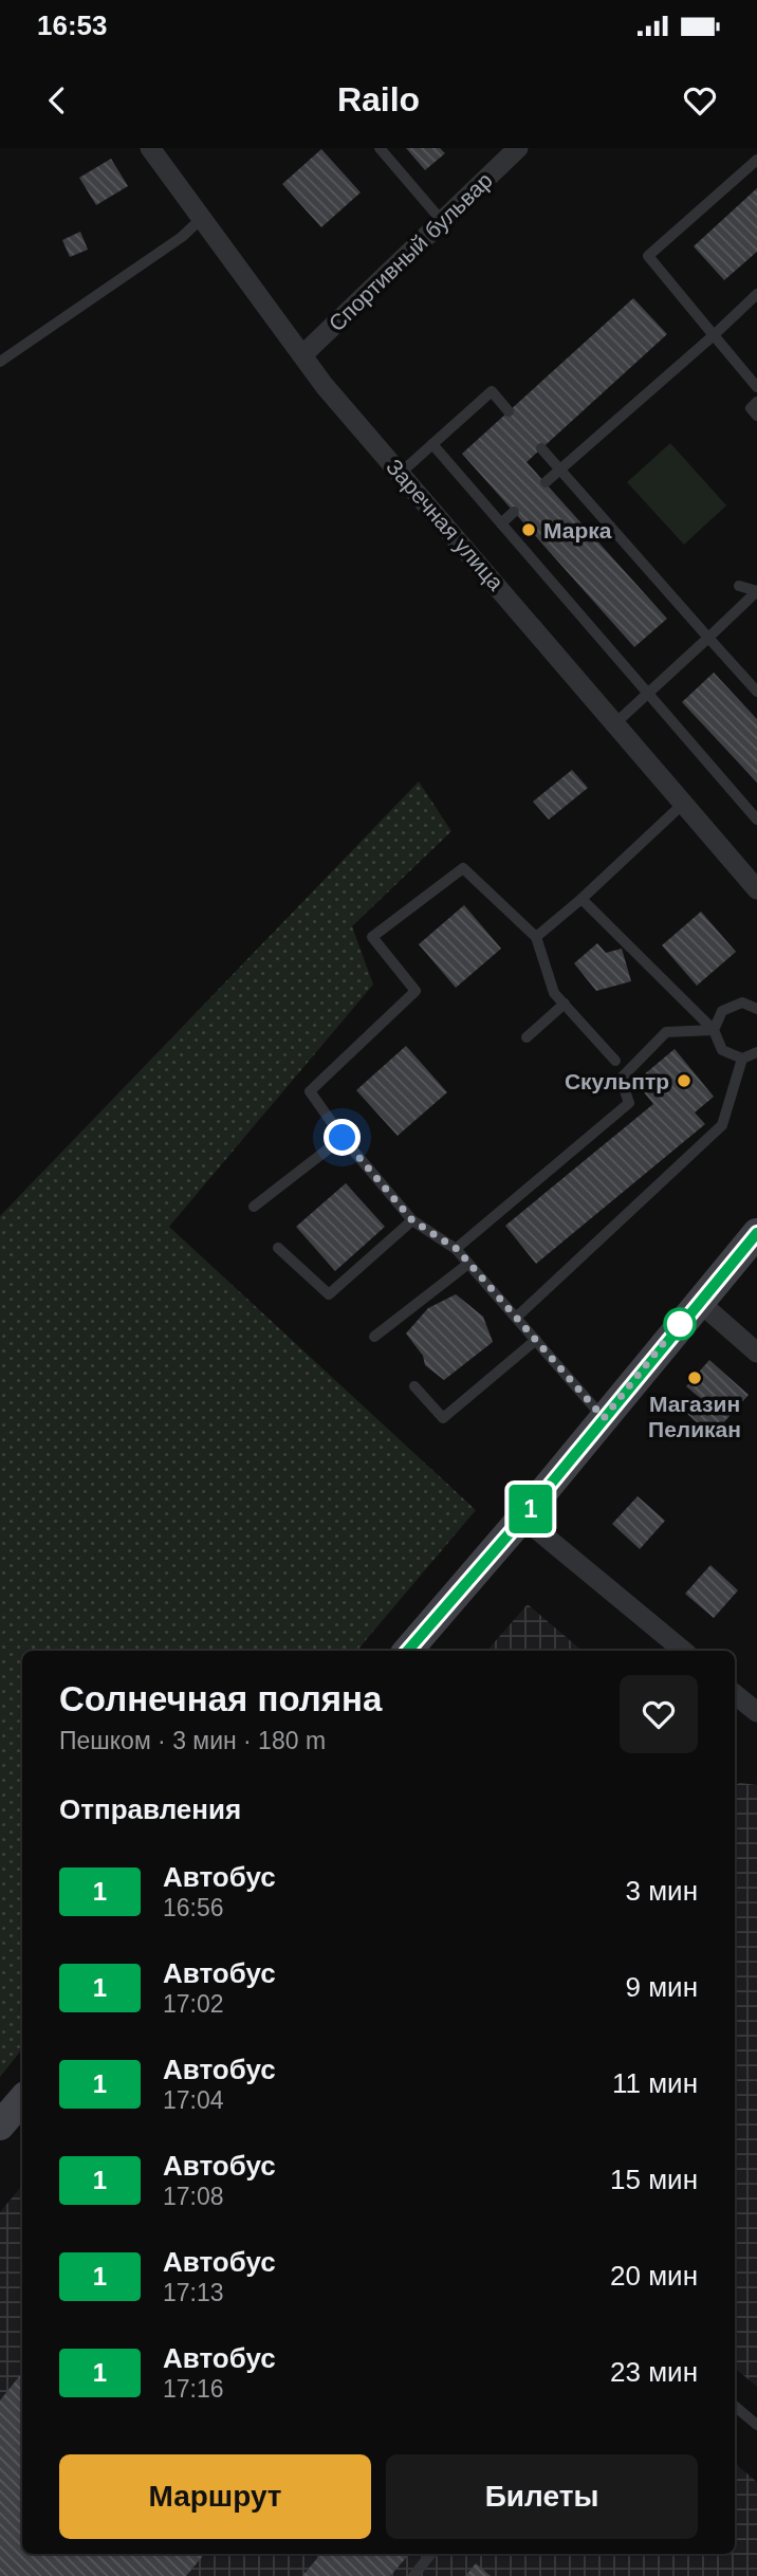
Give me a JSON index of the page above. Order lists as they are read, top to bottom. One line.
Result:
{"streets":{"street":["Спортивный бульвар","Заречная улица"]},"crossings":[["Спортивный бульвар","Заречная улица"]],"places":["Марка","Скульптр","Магазин Пеликан"],"lines":["bus line 1"],"page":{"status":"16:53","header":"Railo","on_map":"1","heading":[["Солнечная поляна","Пешком · 3 мин · 180 m"],"Отправления"],"list":[{"mark":"1","name":"Автобус","note":"16:56","value":"3 мин"},{"mark":"1","name":"Автобус","note":"17:02","value":"9 мин"},{"mark":"1","name":"Автобус","note":"17:04","value":"11 мин"},{"mark":"1","name":"Автобус","note":"17:08","value":"15 мин"},{"mark":"1","name":"Автобус","note":"17:13","value":"20 мин"},{"mark":"1","name":"Автобус","note":"17:16","value":"23 мин"}],"buttons":["Маршрут","Билеты"]}}
